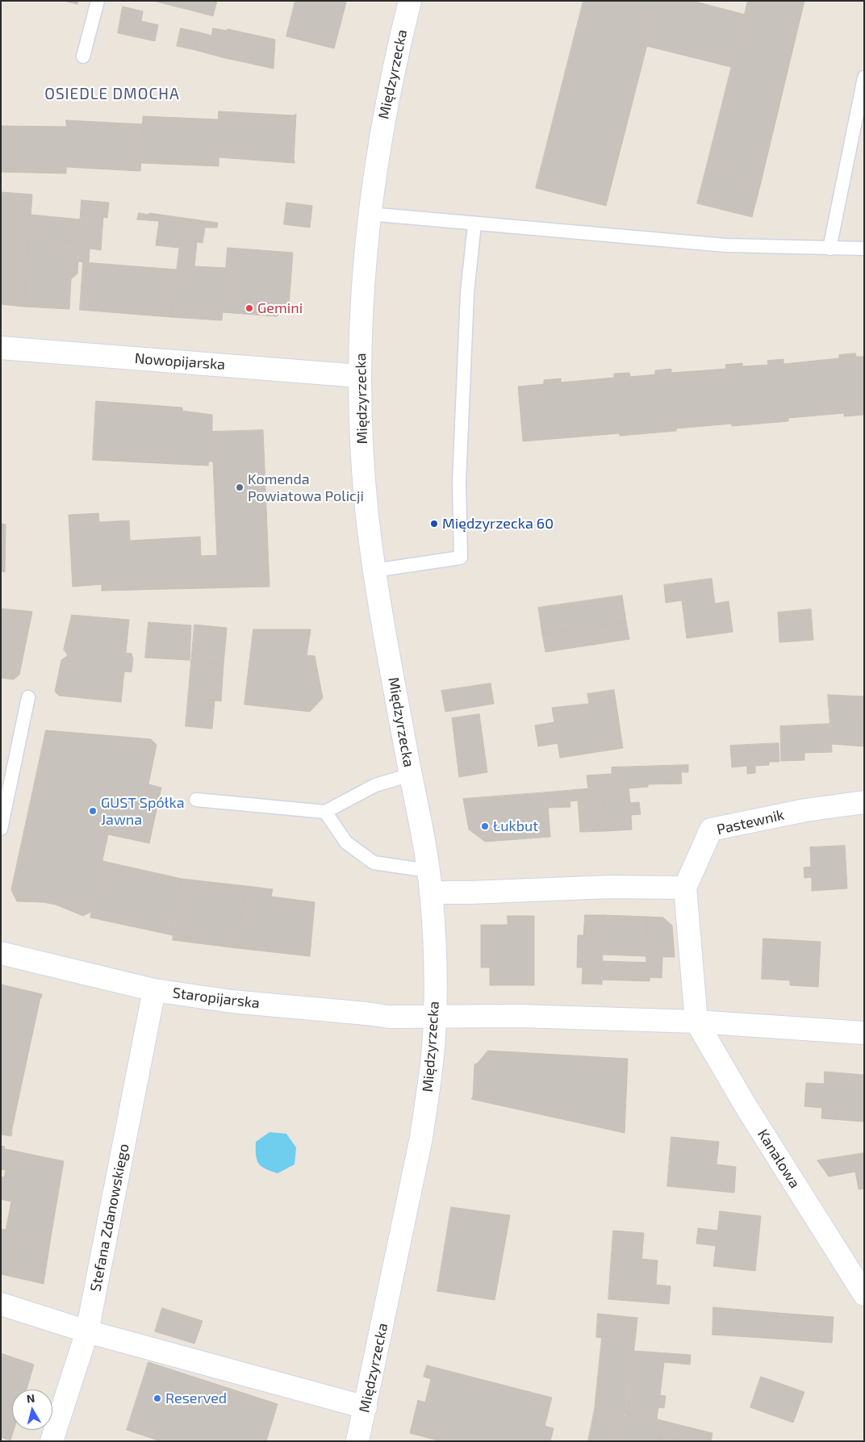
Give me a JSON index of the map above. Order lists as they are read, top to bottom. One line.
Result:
{"streets":{"street":["Międzyrzecka","Nowopijarska","Pastewnik","Staropijarska","Kanałowa","Stefana Zdanowskiego"]},"crossings":[["Międzyrzecka","Nowopijarska"],["Międzyrzecka","Staropijarska"],["Pastewnik","Kanałowa"],["Staropijarska","Stefana Zdanowskiego"]],"districts":["OSIEDLE DMOCHA"],"places":["Gemini","Komenda Powiatowa Policji","Międzyrzecka 60","GUST Spółka Jawna","Łukbut","Reserved"],"north":"top"}
